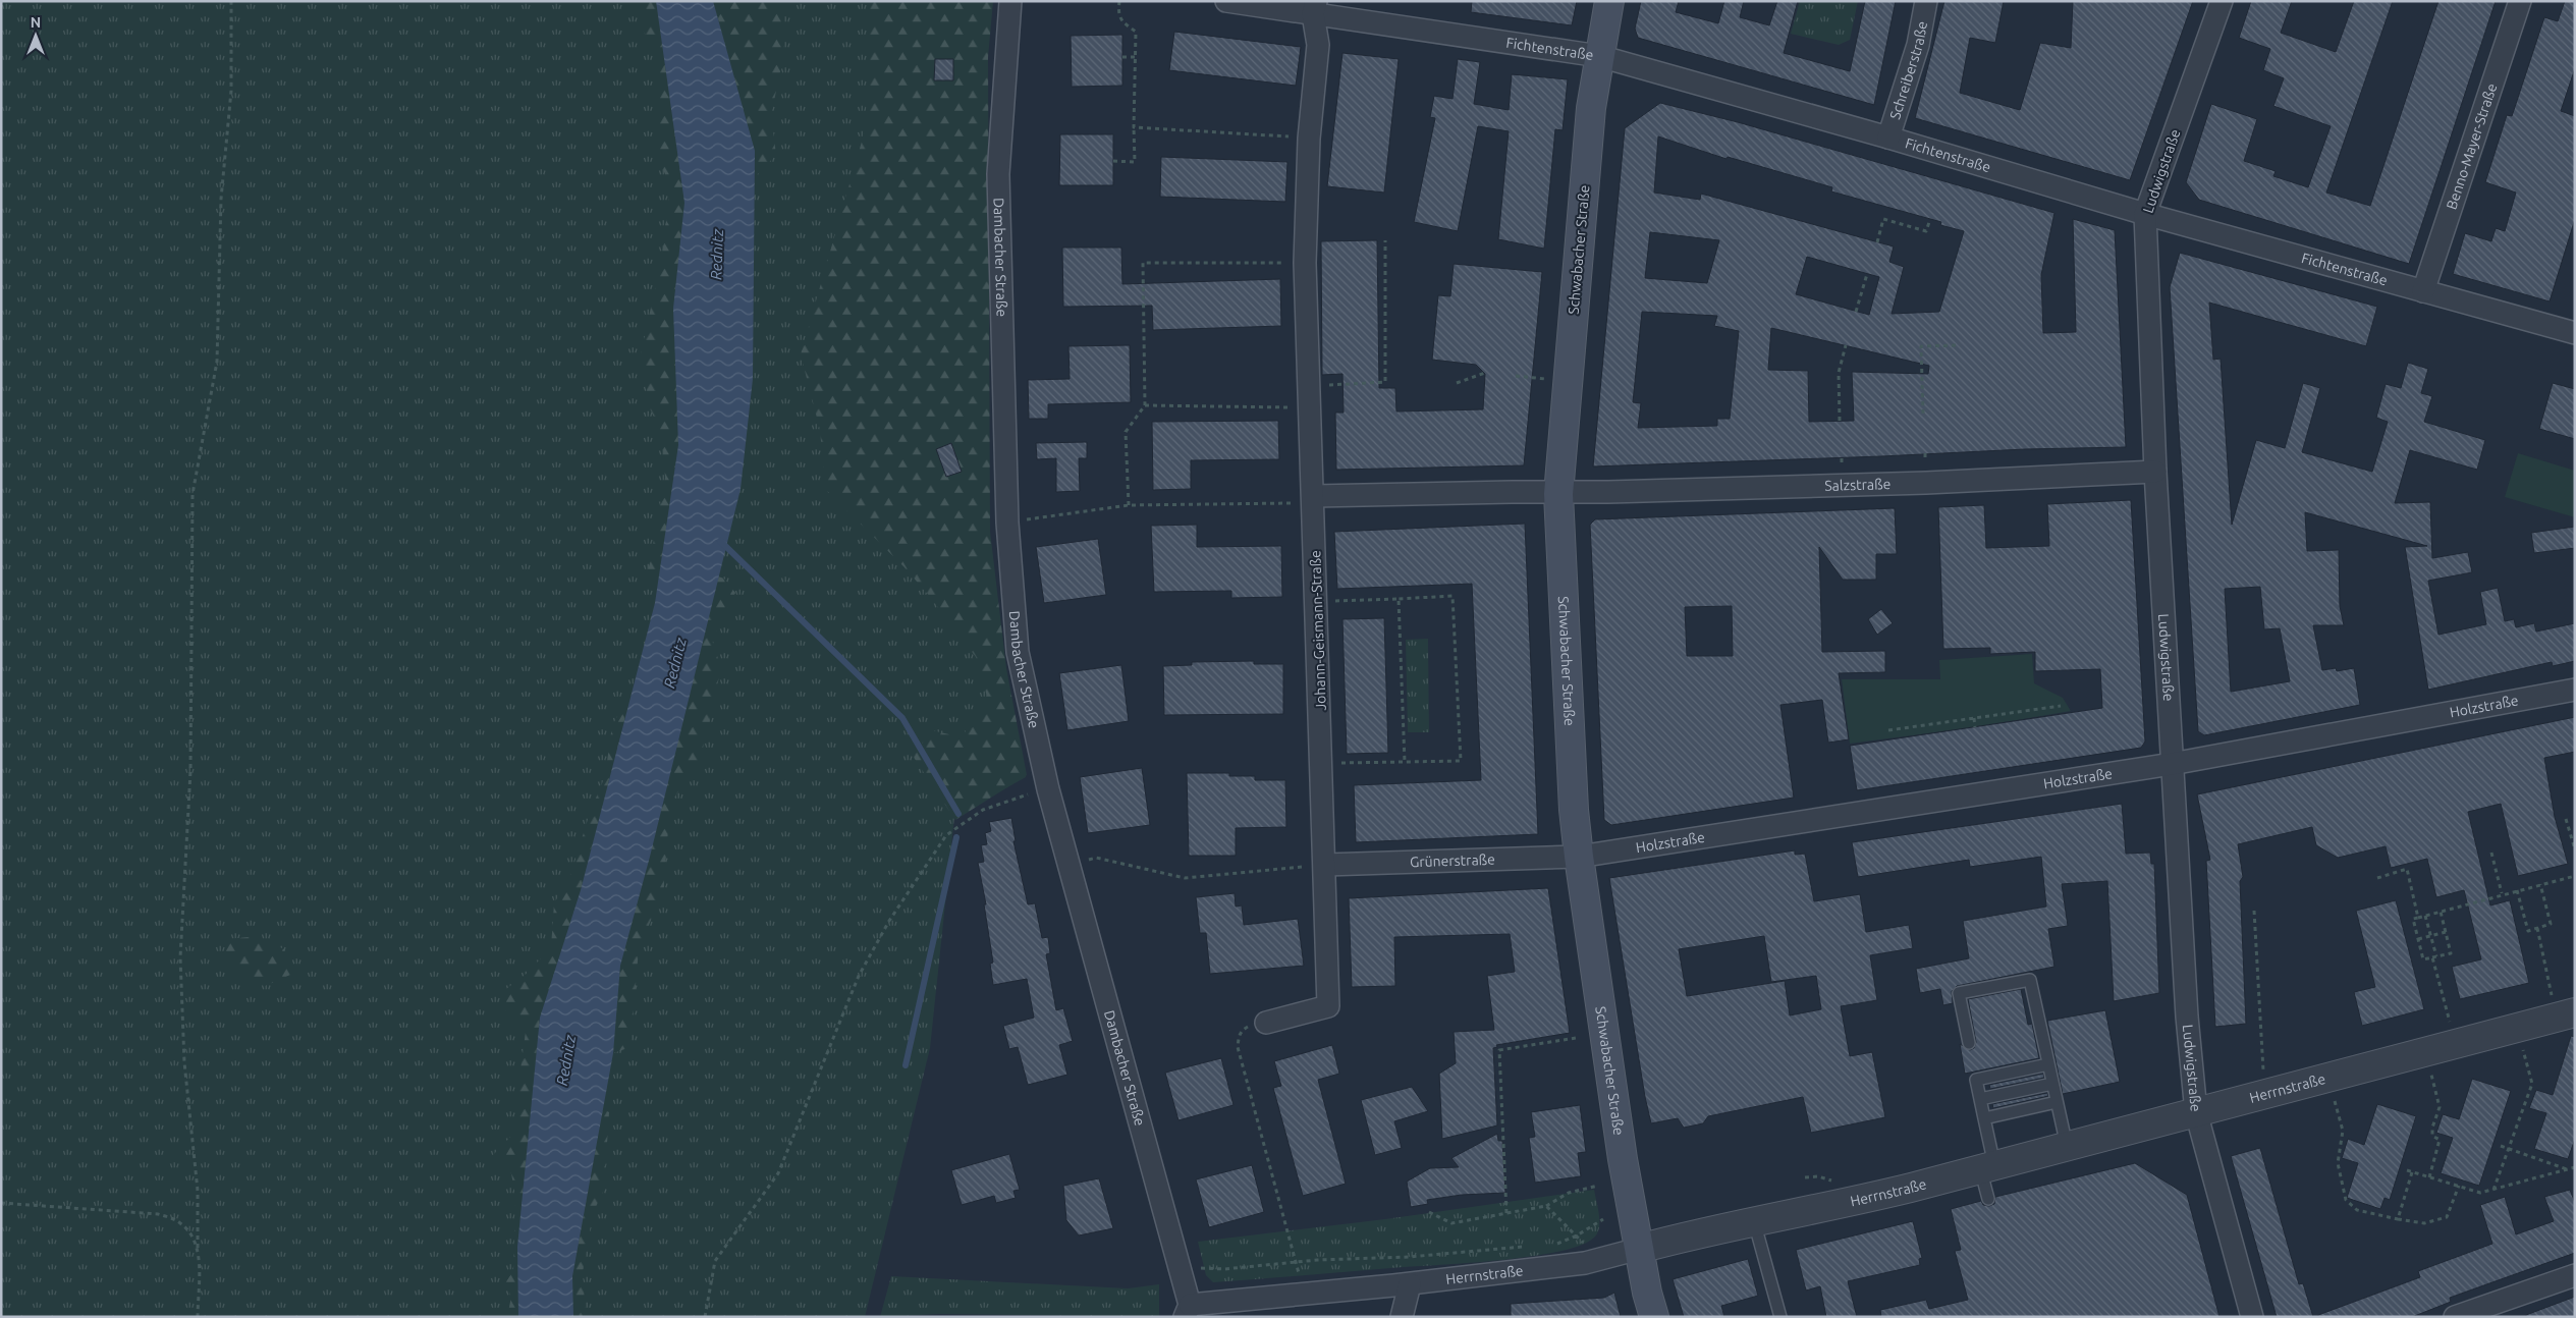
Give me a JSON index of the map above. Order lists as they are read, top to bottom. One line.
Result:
{"streets":{"main road":["Schwabacher Straße"],"street":["Fichtenstraße","Schreiberstraße","Benno-Mayer-Straße","Ludwigstraße","Dambacher Straße","Salzstraße","Johann-Geismann-Straße","Holzstraße","Grünerstraße","Herrnstraße"]},"crossings":[["Fichtenstraße","Schreiberstraße"],["Fichtenstraße","Benno-Mayer-Straße"],["Fichtenstraße","Ludwigstraße"],["Fichtenstraße","Schwabacher Straße"],["Ludwigstraße","Salzstraße"],["Ludwigstraße","Holzstraße"],["Ludwigstraße","Herrnstraße"],["Schwabacher Straße","Salzstraße"],["Schwabacher Straße","Holzstraße"],["Schwabacher Straße","Grünerstraße"],["Schwabacher Straße","Herrnstraße"],["Dambacher Straße","Herrnstraße"],["Johann-Geismann-Straße","Grünerstraße"],["Holzstraße","Grünerstraße"]],"water":["Rednitz"],"north":"top"}
